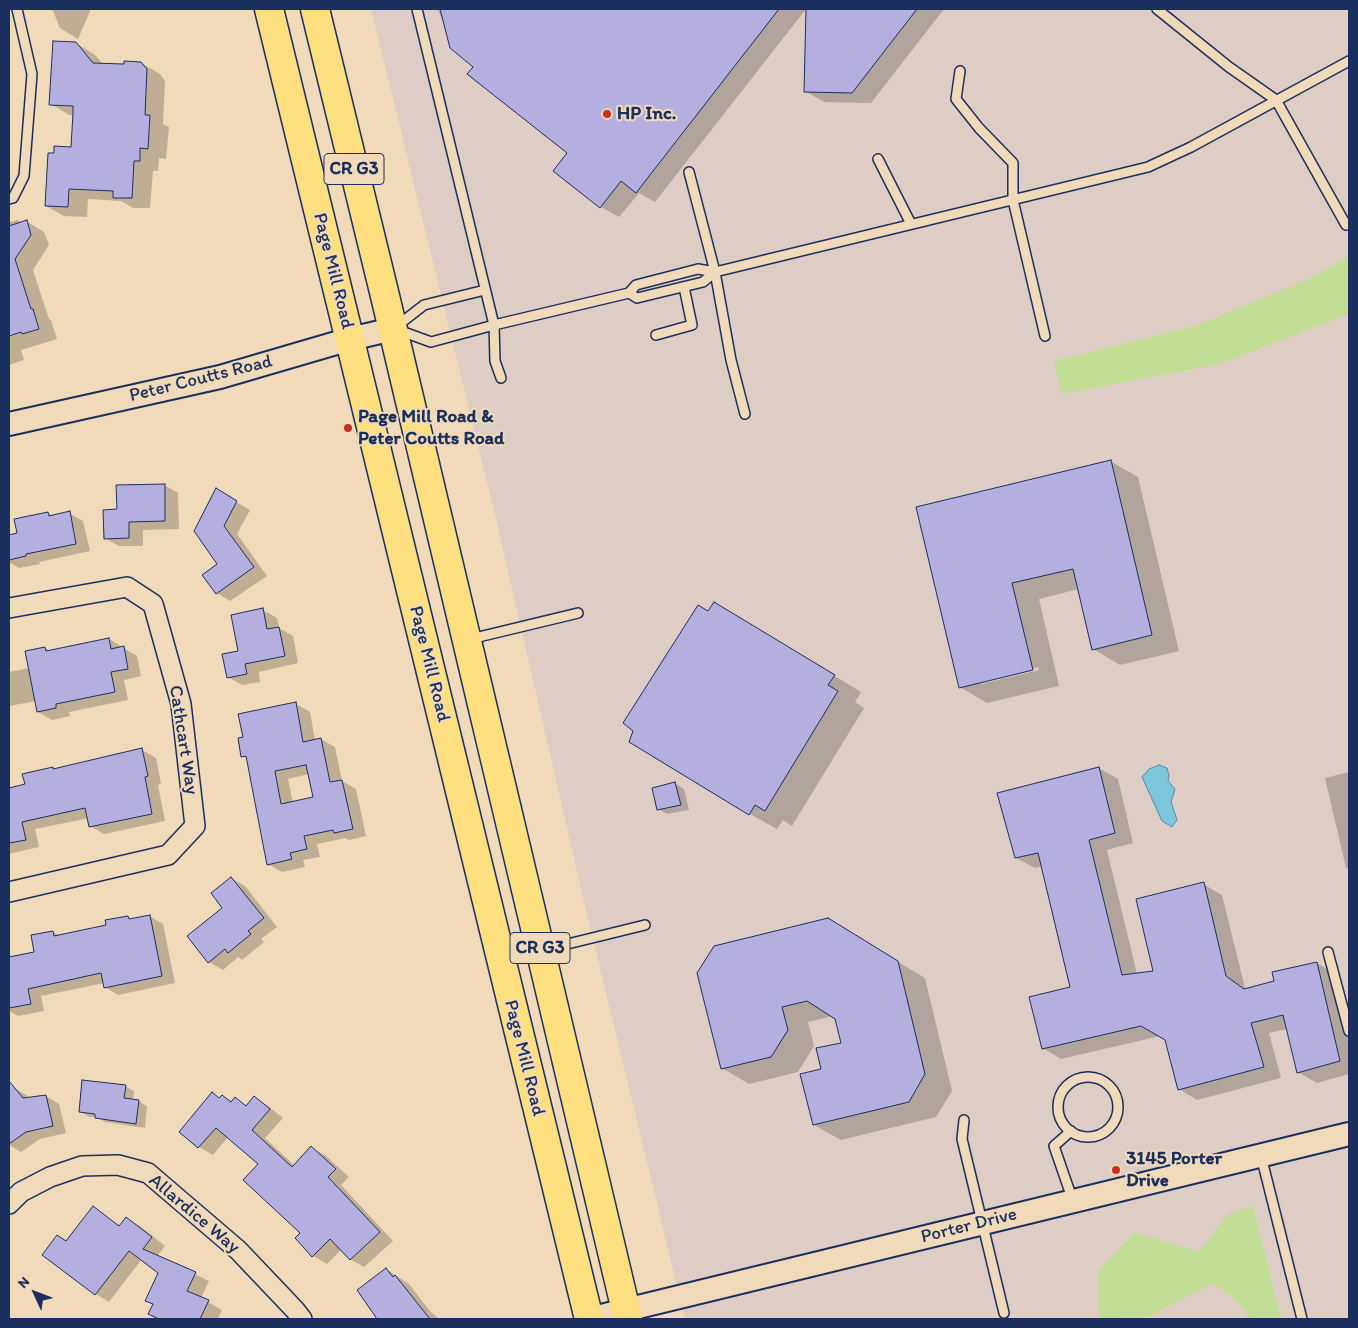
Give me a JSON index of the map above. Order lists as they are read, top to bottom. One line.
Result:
{"streets":{"main road":["CR G3","Page Mill Road"],"street":["Peter Coutts Road","Cathcart Way","Allardice Way","Porter Drive"]},"crossings":[["CR G3","Peter Coutts Road"],["CR G3","Porter Drive"],["Page Mill Road","Peter Coutts Road"],["Page Mill Road","Porter Drive"]],"places":["HP Inc.","Page Mill Road & Peter Coutts Road","3145 Porter Drive"],"north":"top left"}
